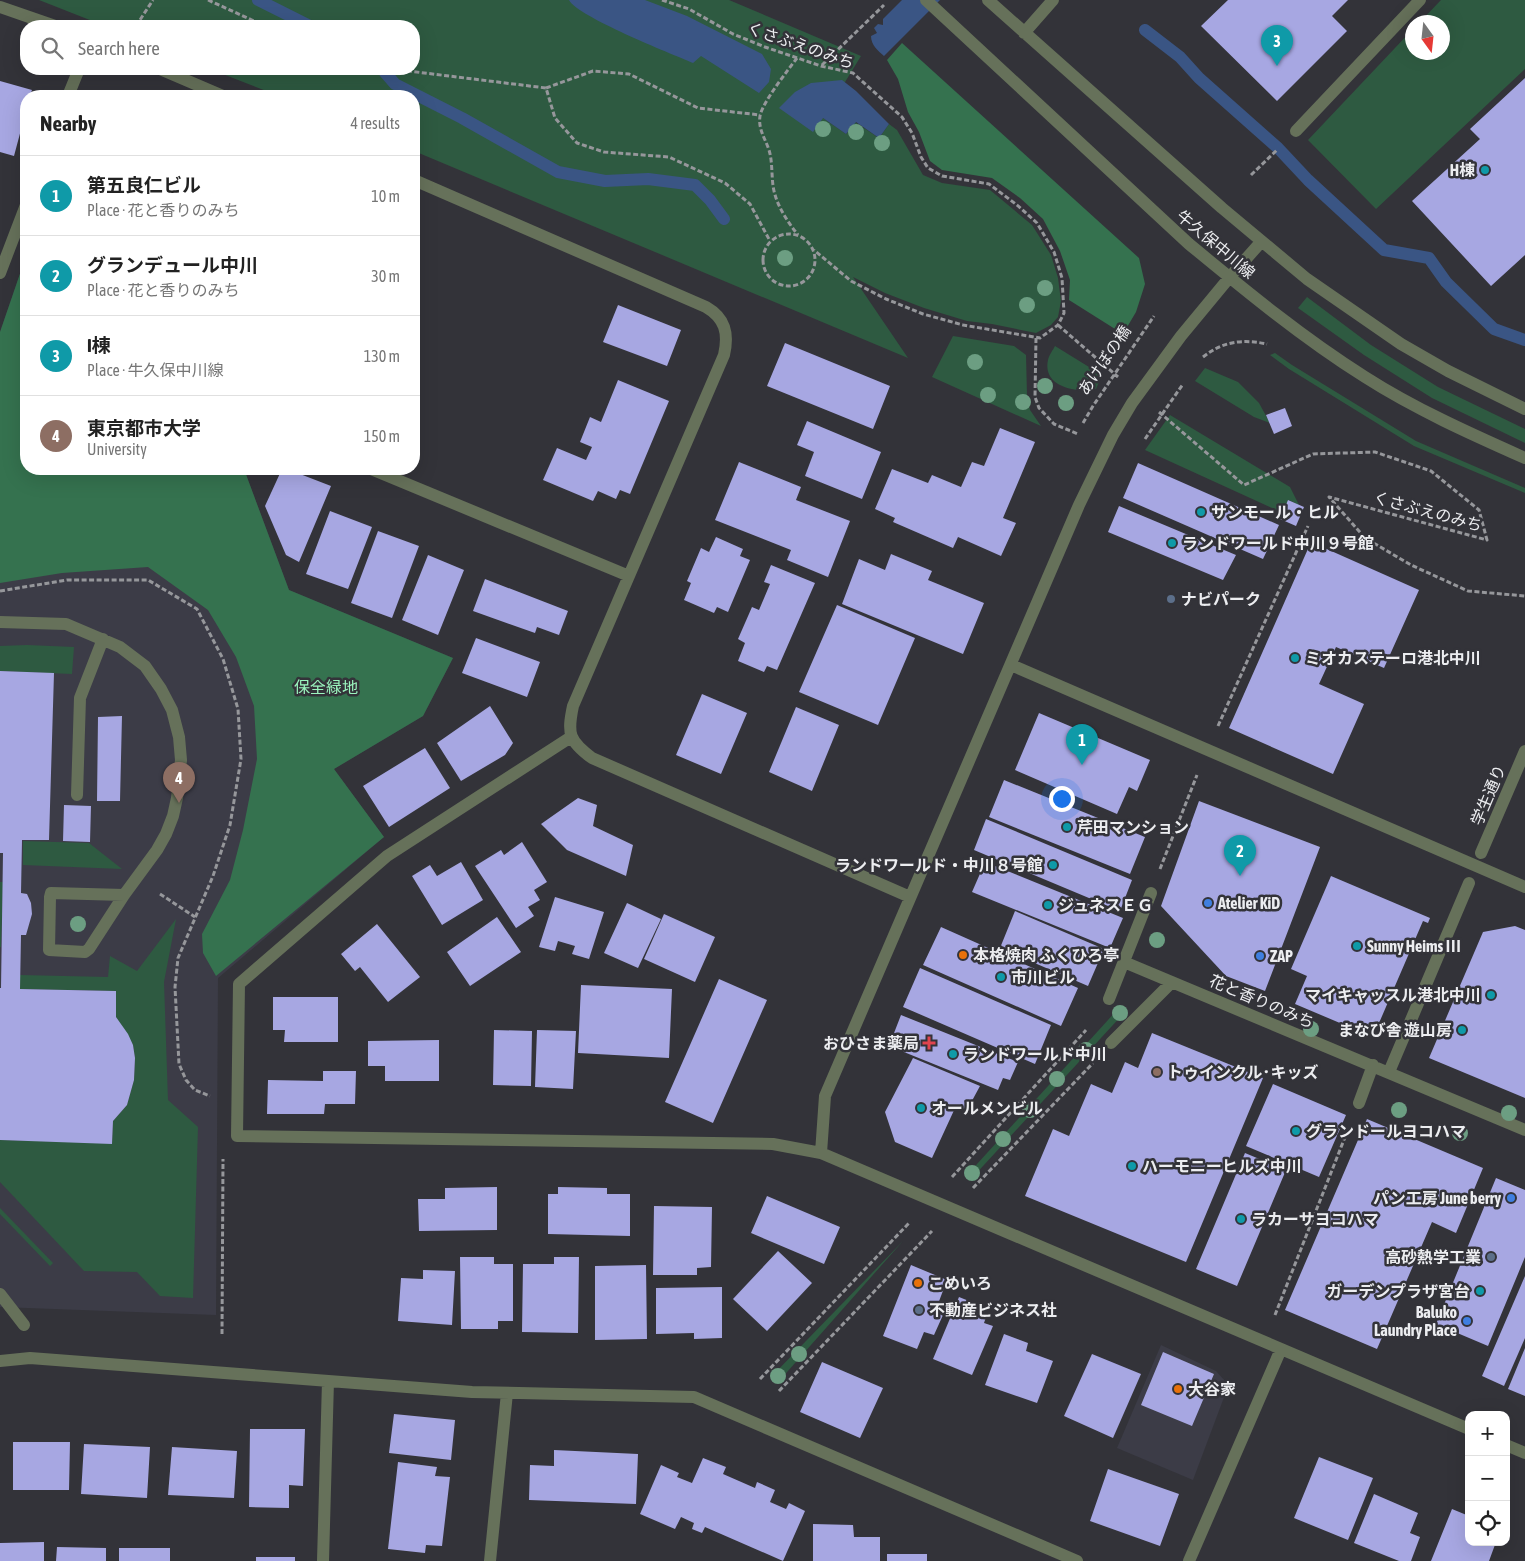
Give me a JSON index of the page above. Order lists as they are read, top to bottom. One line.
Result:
{"streets":{"street":["牛久保中川線","学生通り","花と香りのみち"],"path":["くさぶえのみち","あけぼの橋"]},"parks":["保全緑地"],"places":{"other":["H棟","サンモール・ヒル","ランドワールド中川９号館","ナビパーク","ミオカステーロ港北中川","芹田マンション","ランドワールド・中川８号館","Atelier KiD","ジュネスＥＧ","Sunny Heims Ⅲ","本格焼肉 ふくひろ亭","ZAP","市川ビル","マイキャッスル港北中川","まなび舎 遊山房","ランドワールド中川","トゥインクル･キッズ","オールメンビル","グランドールヨコハマ","ハーモニーヒルズ中川","パン工房 June berry","ラカーサヨコハマ","高砂熱学工業","こめいろ","ガーデンプラザ宮台","不動産ビジネス社","Baluko Laundry Place","大谷家"],"health":["おひさま薬局"]},"north":"bottom","page":{"search":"Search here","pins":["3","1","4","2"],"heading":["Nearby","4 results"],"list":[{"mark":"1","name":"第五良仁ビル","note":"Place · 花と香りのみち","value":"10 m"},{"mark":"2","name":"グランデュール中川","note":"Place · 花と香りのみち","value":"30 m"},{"mark":"3","name":"I棟","note":"Place · 牛久保中川線","value":"130 m"},{"mark":"4","name":"東京都市大学","note":"University","value":"150 m"}],"map_buttons":["+","−"]}}
